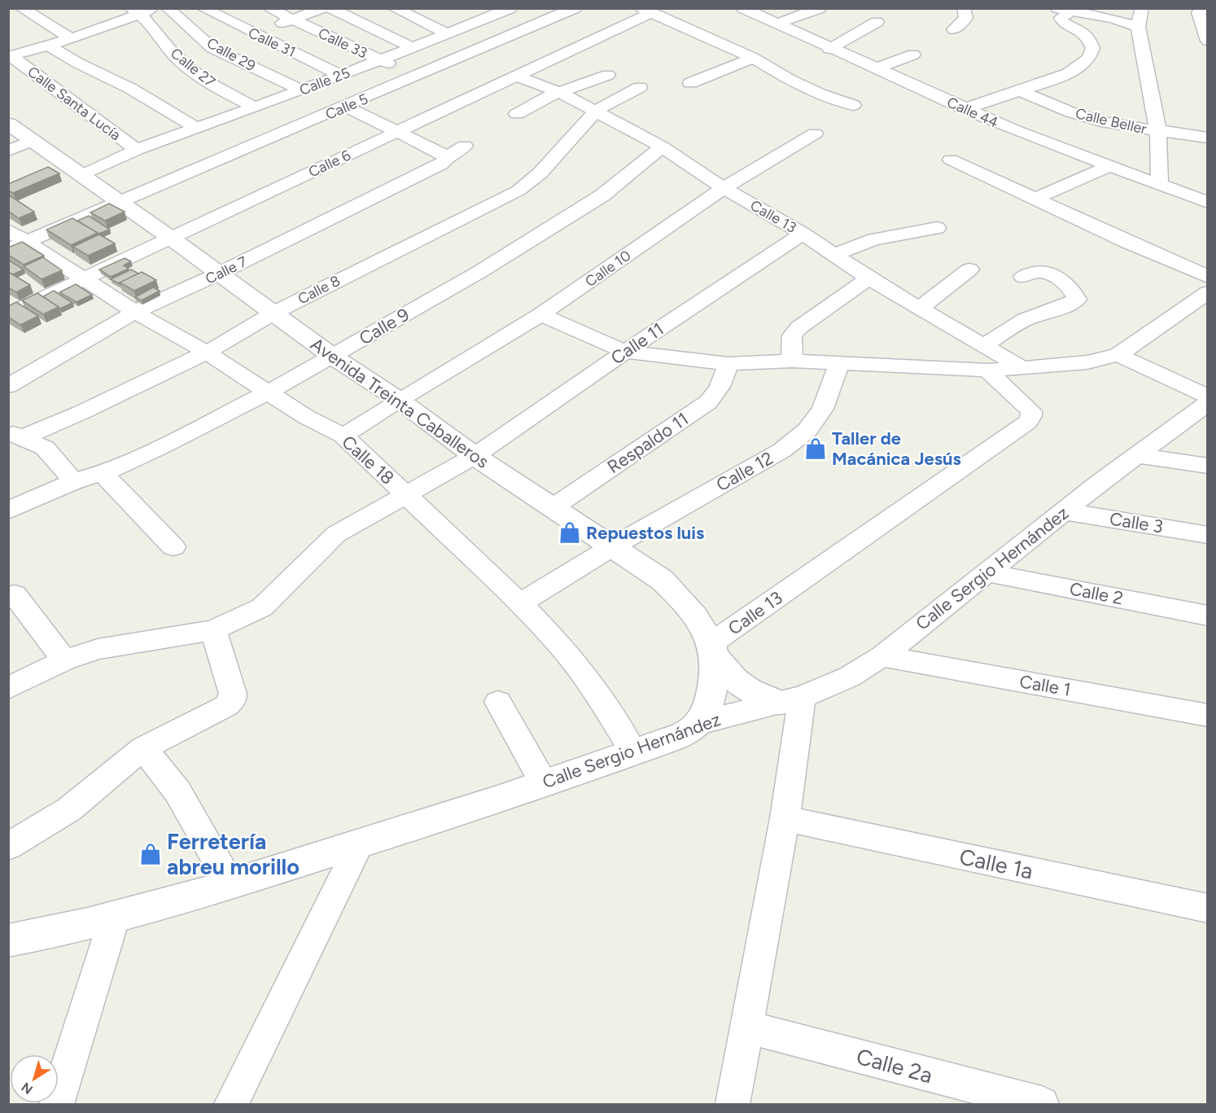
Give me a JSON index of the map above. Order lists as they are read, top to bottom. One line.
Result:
{"streets":{"street":["Calle 31","Calle 33","Calle 29","Calle 27","Calle 25","Calle Santa Lucía","Calle 5","Calle 44","Calle Beller","Calle 6","Calle 13","Calle 10","Calle 7","Calle 8","Calle 9","Calle 11","Avenida Treinta Caballeros","Respaldo 11","Calle 18","Calle 12","Calle 3","Calle Sergio Hernández","Calle 2","Calle 1","Calle 1a","Calle 2a"]},"crossings":[["Calle 31","Calle 25"],["Calle 33","Calle 25"],["Calle 33","Calle 5"],["Calle 29","Calle 25"],["Calle 27","Calle 25"],["Calle 25","Calle Santa Lucía"],["Calle 25","Avenida Treinta Caballeros"],["Calle 5","Avenida Treinta Caballeros"],["Calle 5","Calle 18"],["Calle 6","Calle 13"],["Calle 6","Avenida Treinta Caballeros"],["Calle 6","Calle 18"],["Calle 13","Calle 10"],["Calle 13","Calle 8"],["Calle 13","Calle 9"],["Calle 13","Calle 11"],["Calle 13","Avenida Treinta Caballeros"],["Calle 10","Avenida Treinta Caballeros"],["Calle 10","Calle 18"],["Calle 7","Avenida Treinta Caballeros"],["Calle 7","Calle 18"],["Calle 8","Avenida Treinta Caballeros"],["Calle 8","Calle 18"],["Calle 9","Avenida Treinta Caballeros"],["Calle 9","Calle 18"],["Calle 11","Avenida Treinta Caballeros"],["Calle 11","Calle 18"],["Avenida Treinta Caballeros","Respaldo 11"],["Avenida Treinta Caballeros","Calle 12"],["Avenida Treinta Caballeros","Calle Sergio Hernández"],["Calle 18","Calle 12"],["Calle 18","Calle Sergio Hernández"],["Calle 3","Calle Sergio Hernández"],["Calle Sergio Hernández","Calle 2"],["Calle Sergio Hernández","Calle 1"]],"places":{"shop":["Taller de Macánica Jesús","Repuestos luis","Ferretería abreu morillo"]},"north":"bottom left"}
